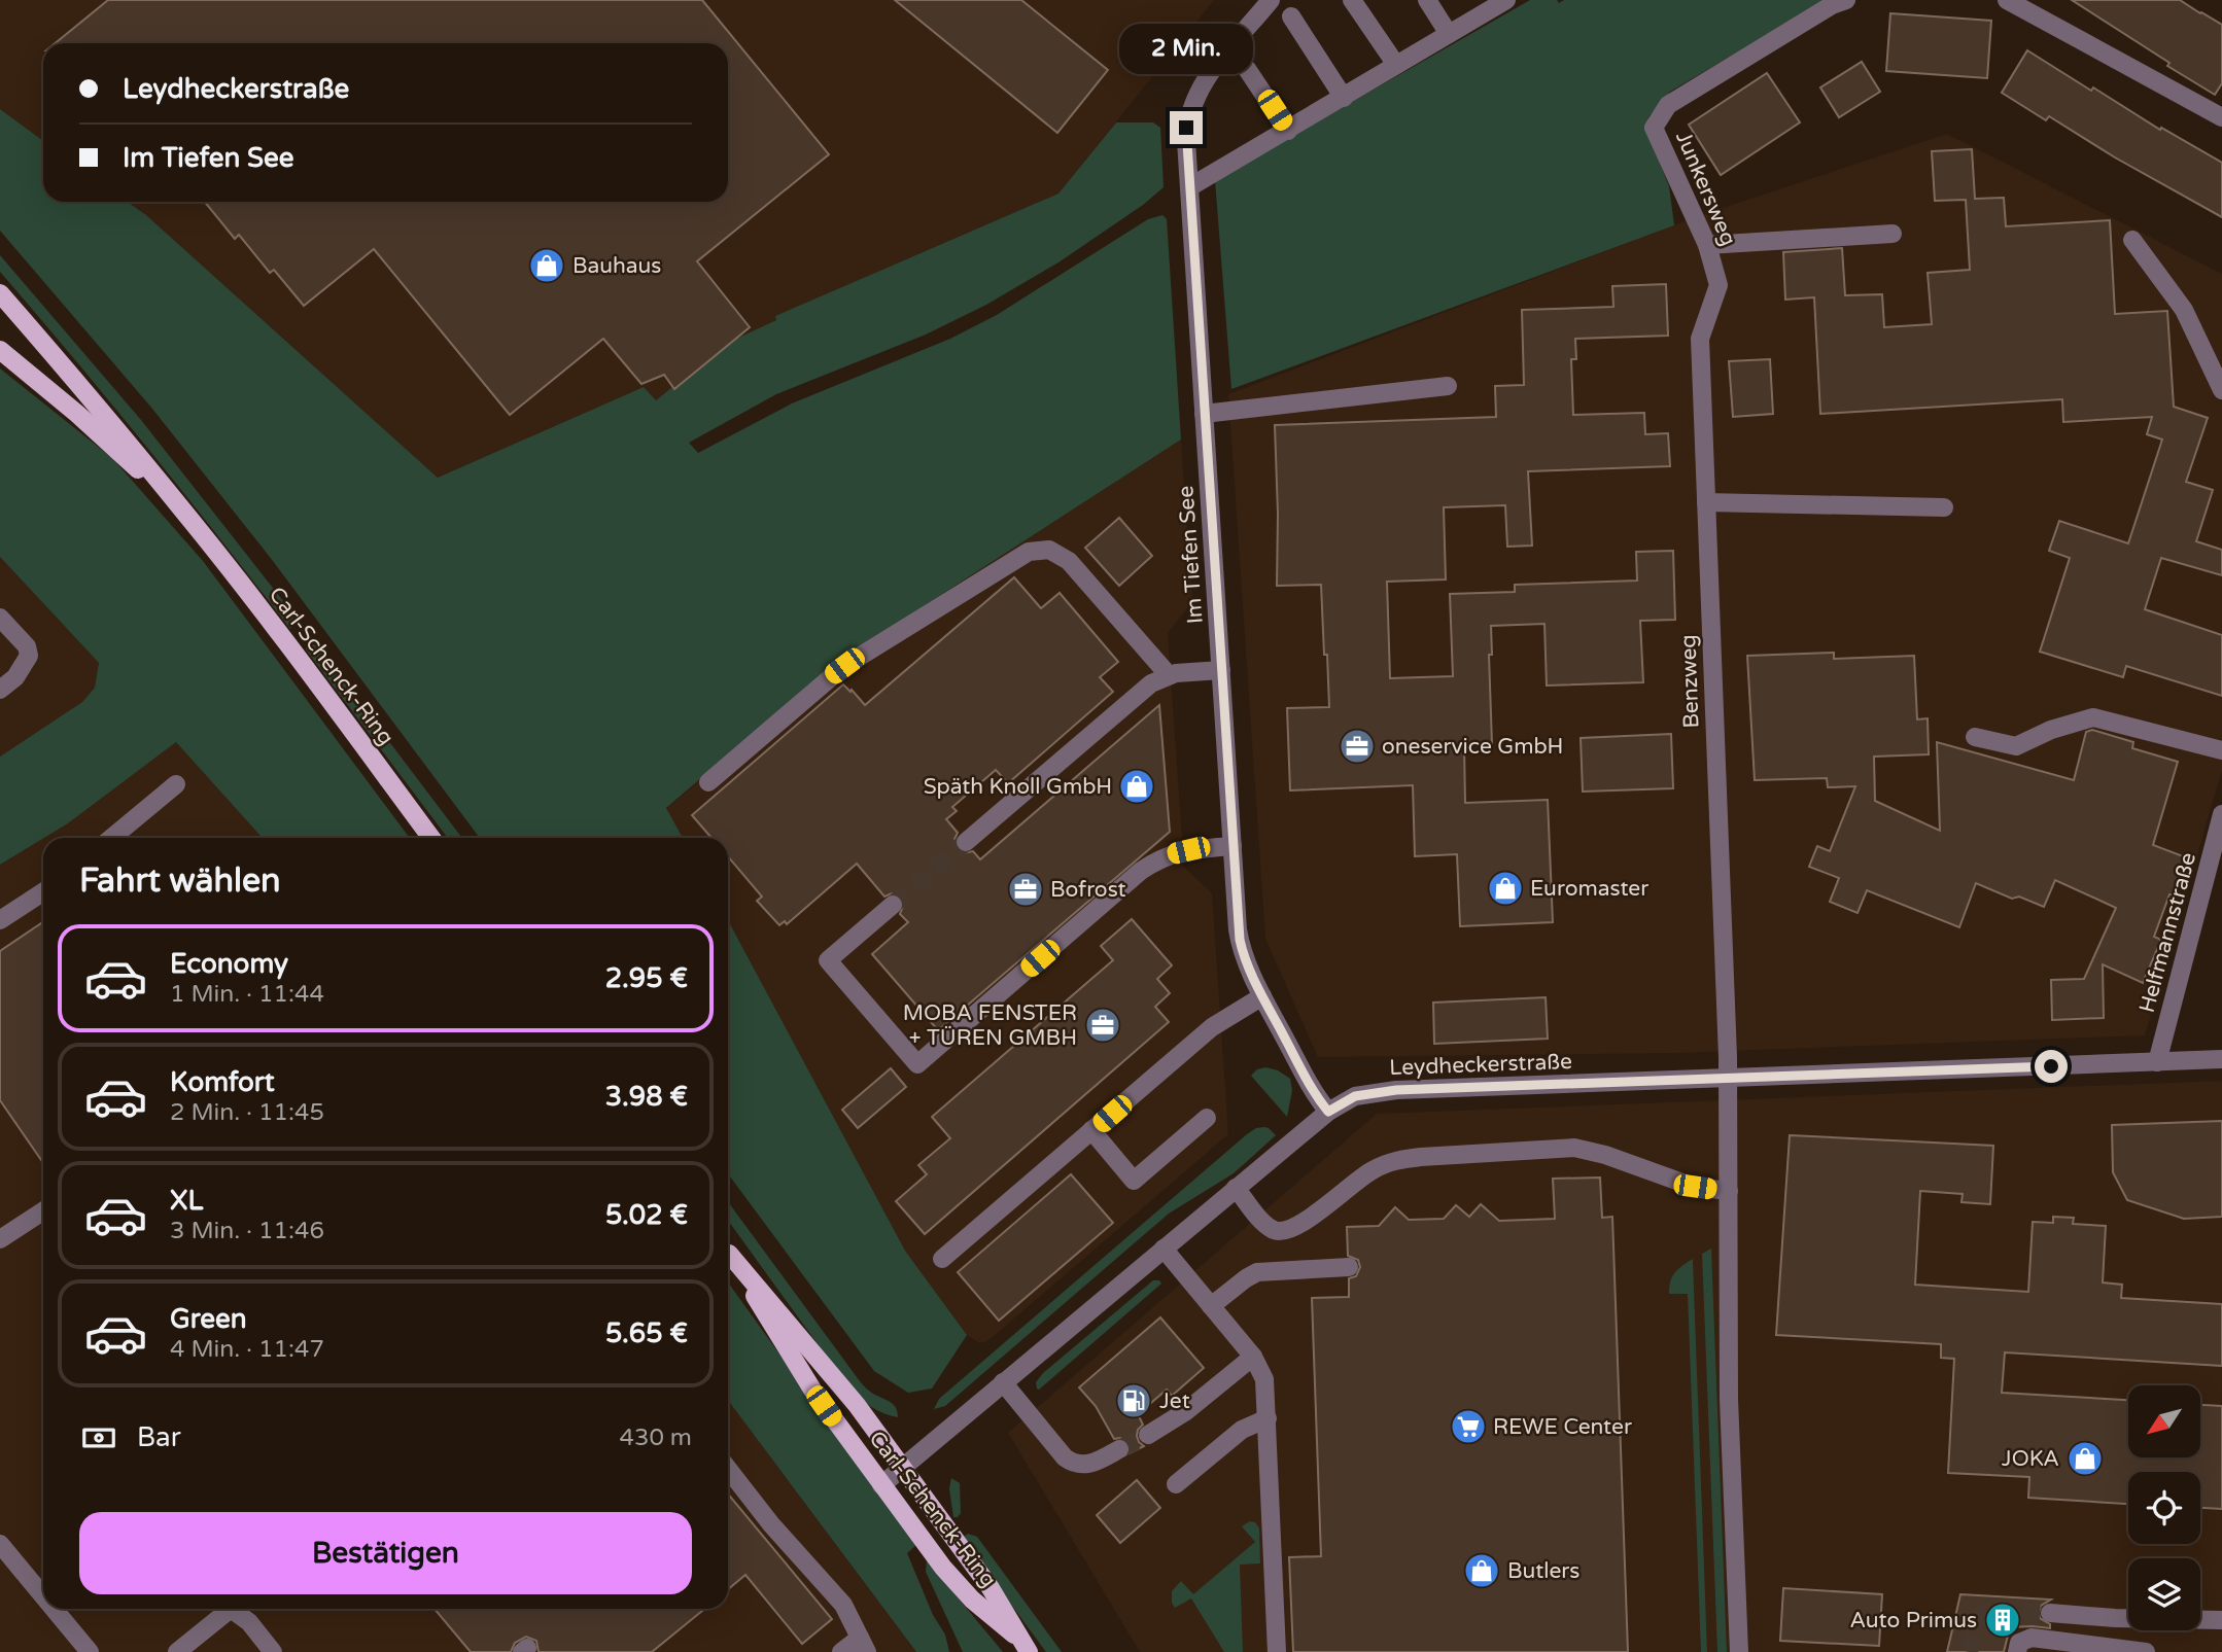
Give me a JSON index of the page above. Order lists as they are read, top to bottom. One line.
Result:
{"streets":{"main road":["Carl-Schenck-Ring"],"street":["Junkersweg","Im Tiefen See","Benzweg","Helfmannstraße","Leydheckerstraße"]},"crossings":[["Junkersweg","Benzweg"],["Im Tiefen See","Leydheckerstraße"],["Carl-Schenck-Ring","Leydheckerstraße"],["Benzweg","Leydheckerstraße"],["Helfmannstraße","Leydheckerstraße"]],"places":{"shop":["Bauhaus","Späth Knoll GmbH","Euromaster","JOKA","Butlers"],"office":["oneservice GmbH","Bofrost","MOBA FENSTER + TÜREN GMBH"],"fuel station":["Jet"],"supermarket":["REWE Center"],"building":["Auto Primus"]},"north":"bottom left","page":{"bubble":"2 Min.","banner":["Leydheckerstraße","Im Tiefen See"],"heading":"Fahrt wählen","list":[{"name":"Economy","note":"1 Min. · 11:44","value":"2.95 €"},{"name":"Komfort","note":"2 Min. · 11:45","value":"3.98 €"},{"name":"XL","note":"3 Min. · 11:46","value":"5.02 €"},{"name":"Green","note":"4 Min. · 11:47","value":"5.65 €"}],"pay":["Bar","430 m"],"buttons":"Bestätigen"}}
